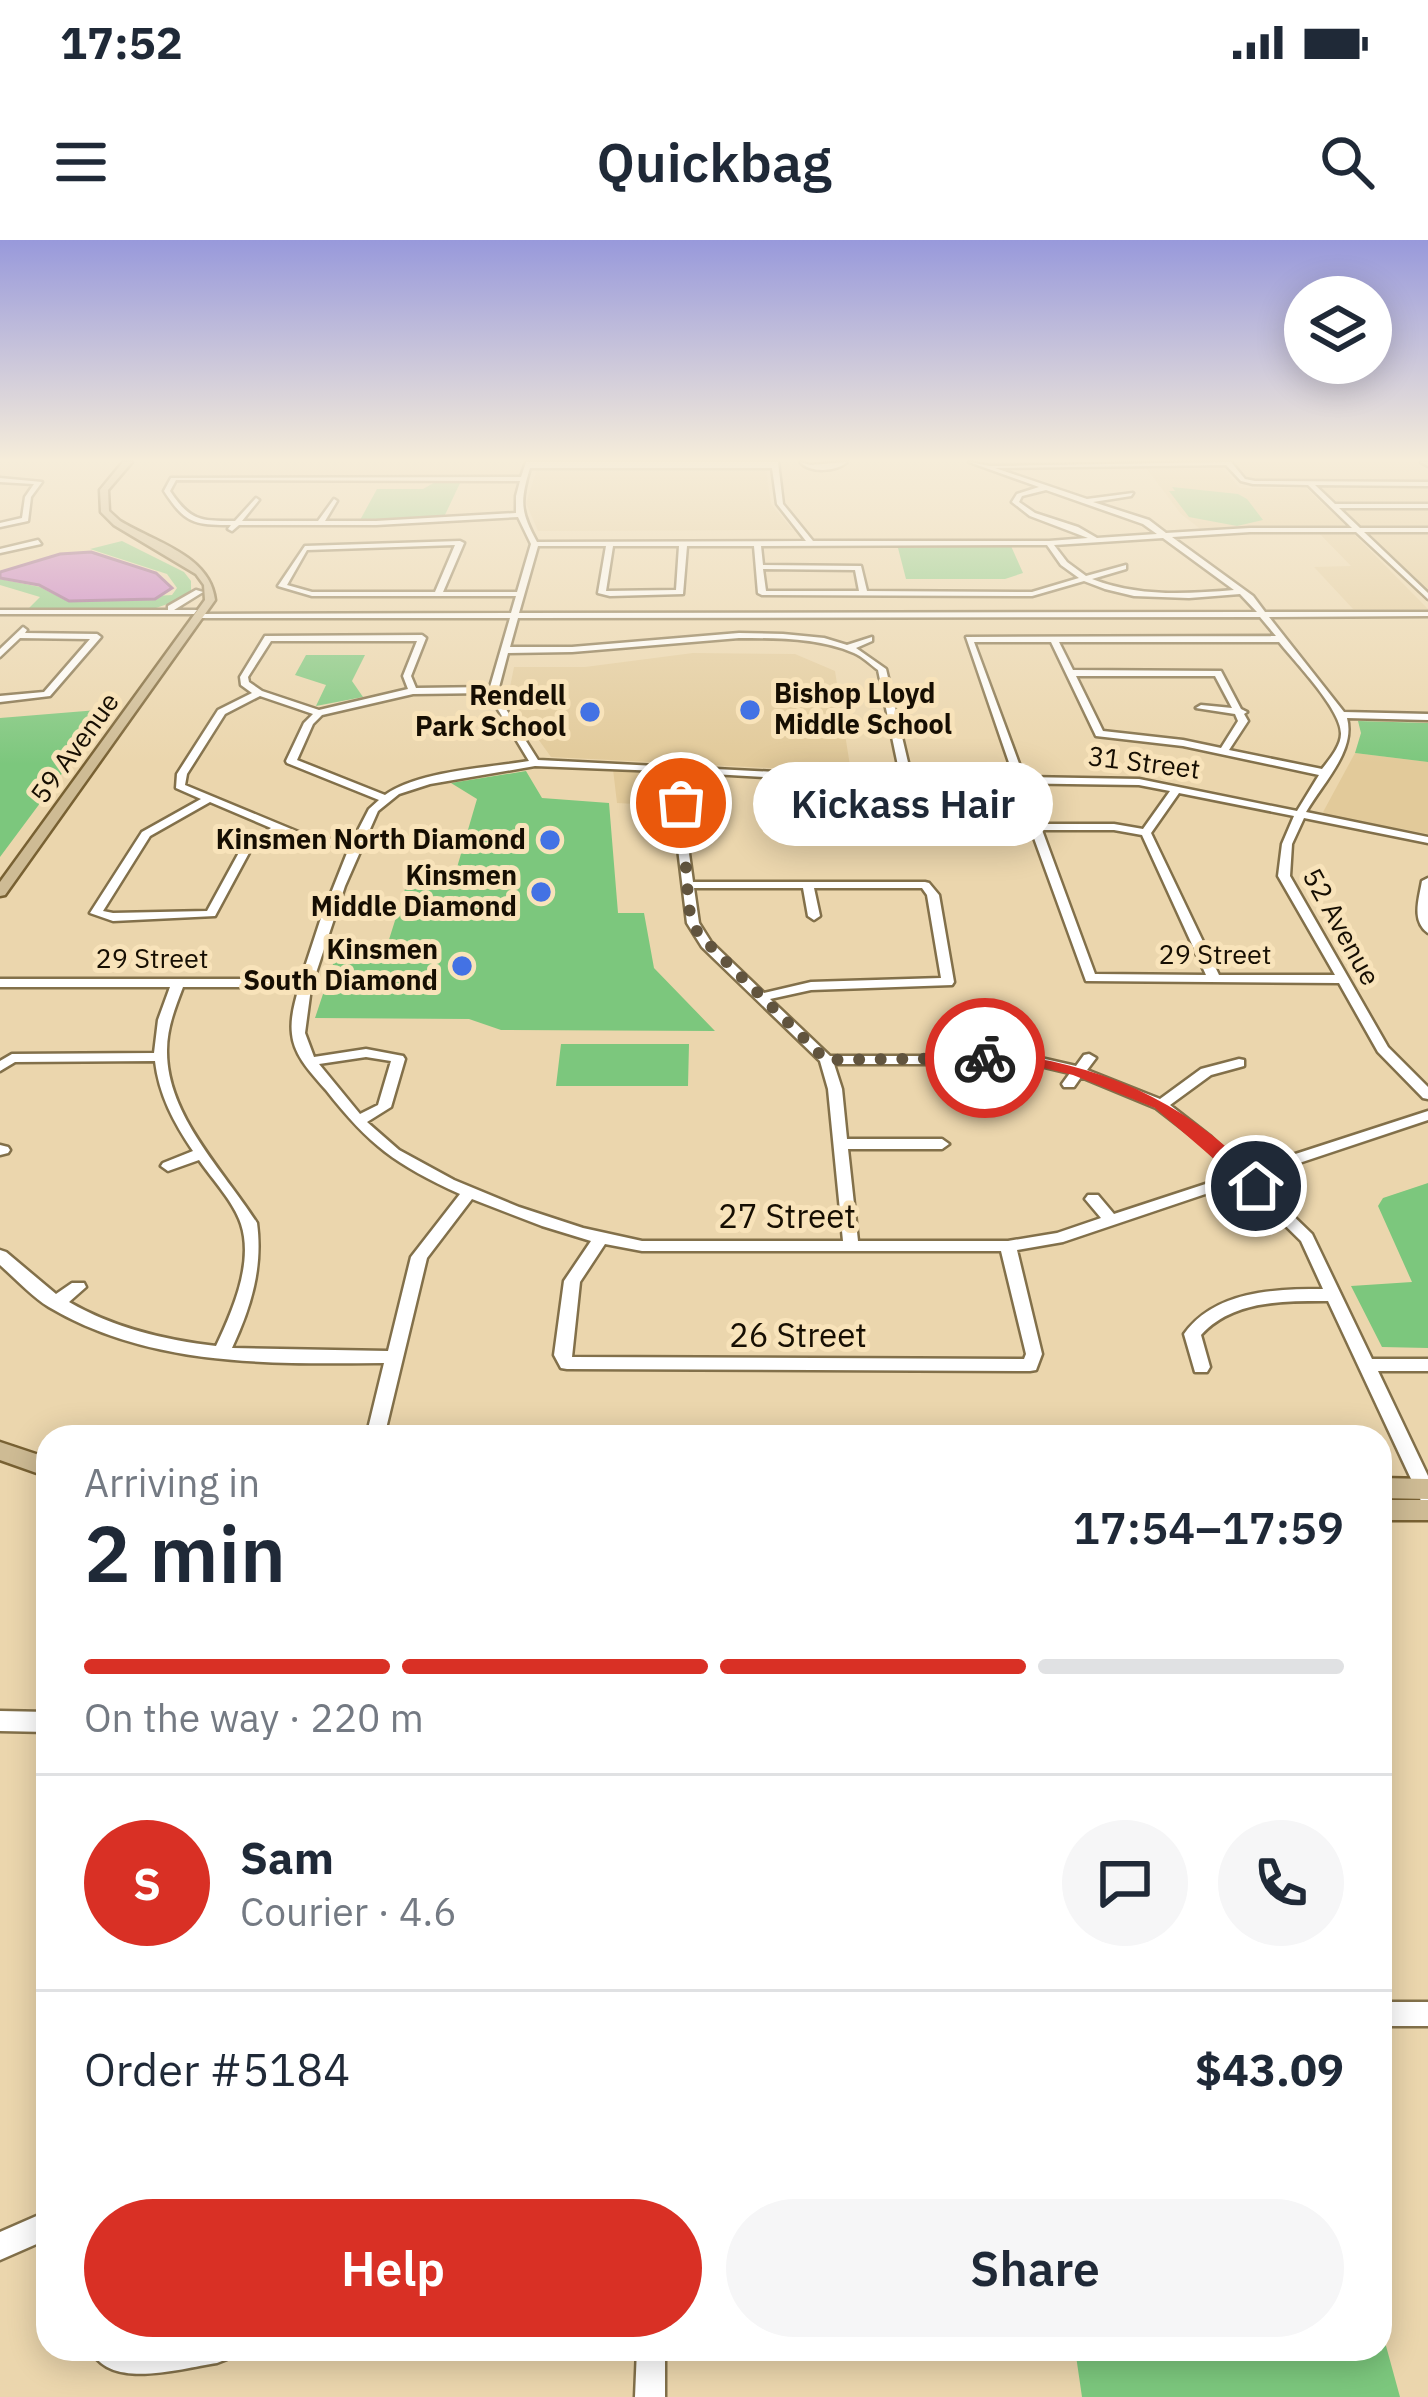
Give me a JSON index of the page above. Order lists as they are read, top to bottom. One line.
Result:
{"streets":{"main road":["59 Avenue"],"street":["31 Street","52 Avenue","29 Street","27 Street","26 Street"]},"crossings":[["31 Street","52 Avenue"],["52 Avenue","29 Street"],["27 Street","26 Street"]],"places":["Bishop Lloyd Middle School","Rendell Park School","Kickass Hair","Kinsmen North Diamond","Kinsmen Middle Diamond","Kinsmen South Diamond"],"page":{"status":"17:52","header":"Quickbag","bubble":"Kickass Hair","heading":["2 min","Arriving in","17:54–17:59"],"panel":["Sam","Courier · 4.6","Order #5184","$43.09"],"bar":"On the way · 220 m","round":"S","buttons":["Help","Share"]}}
